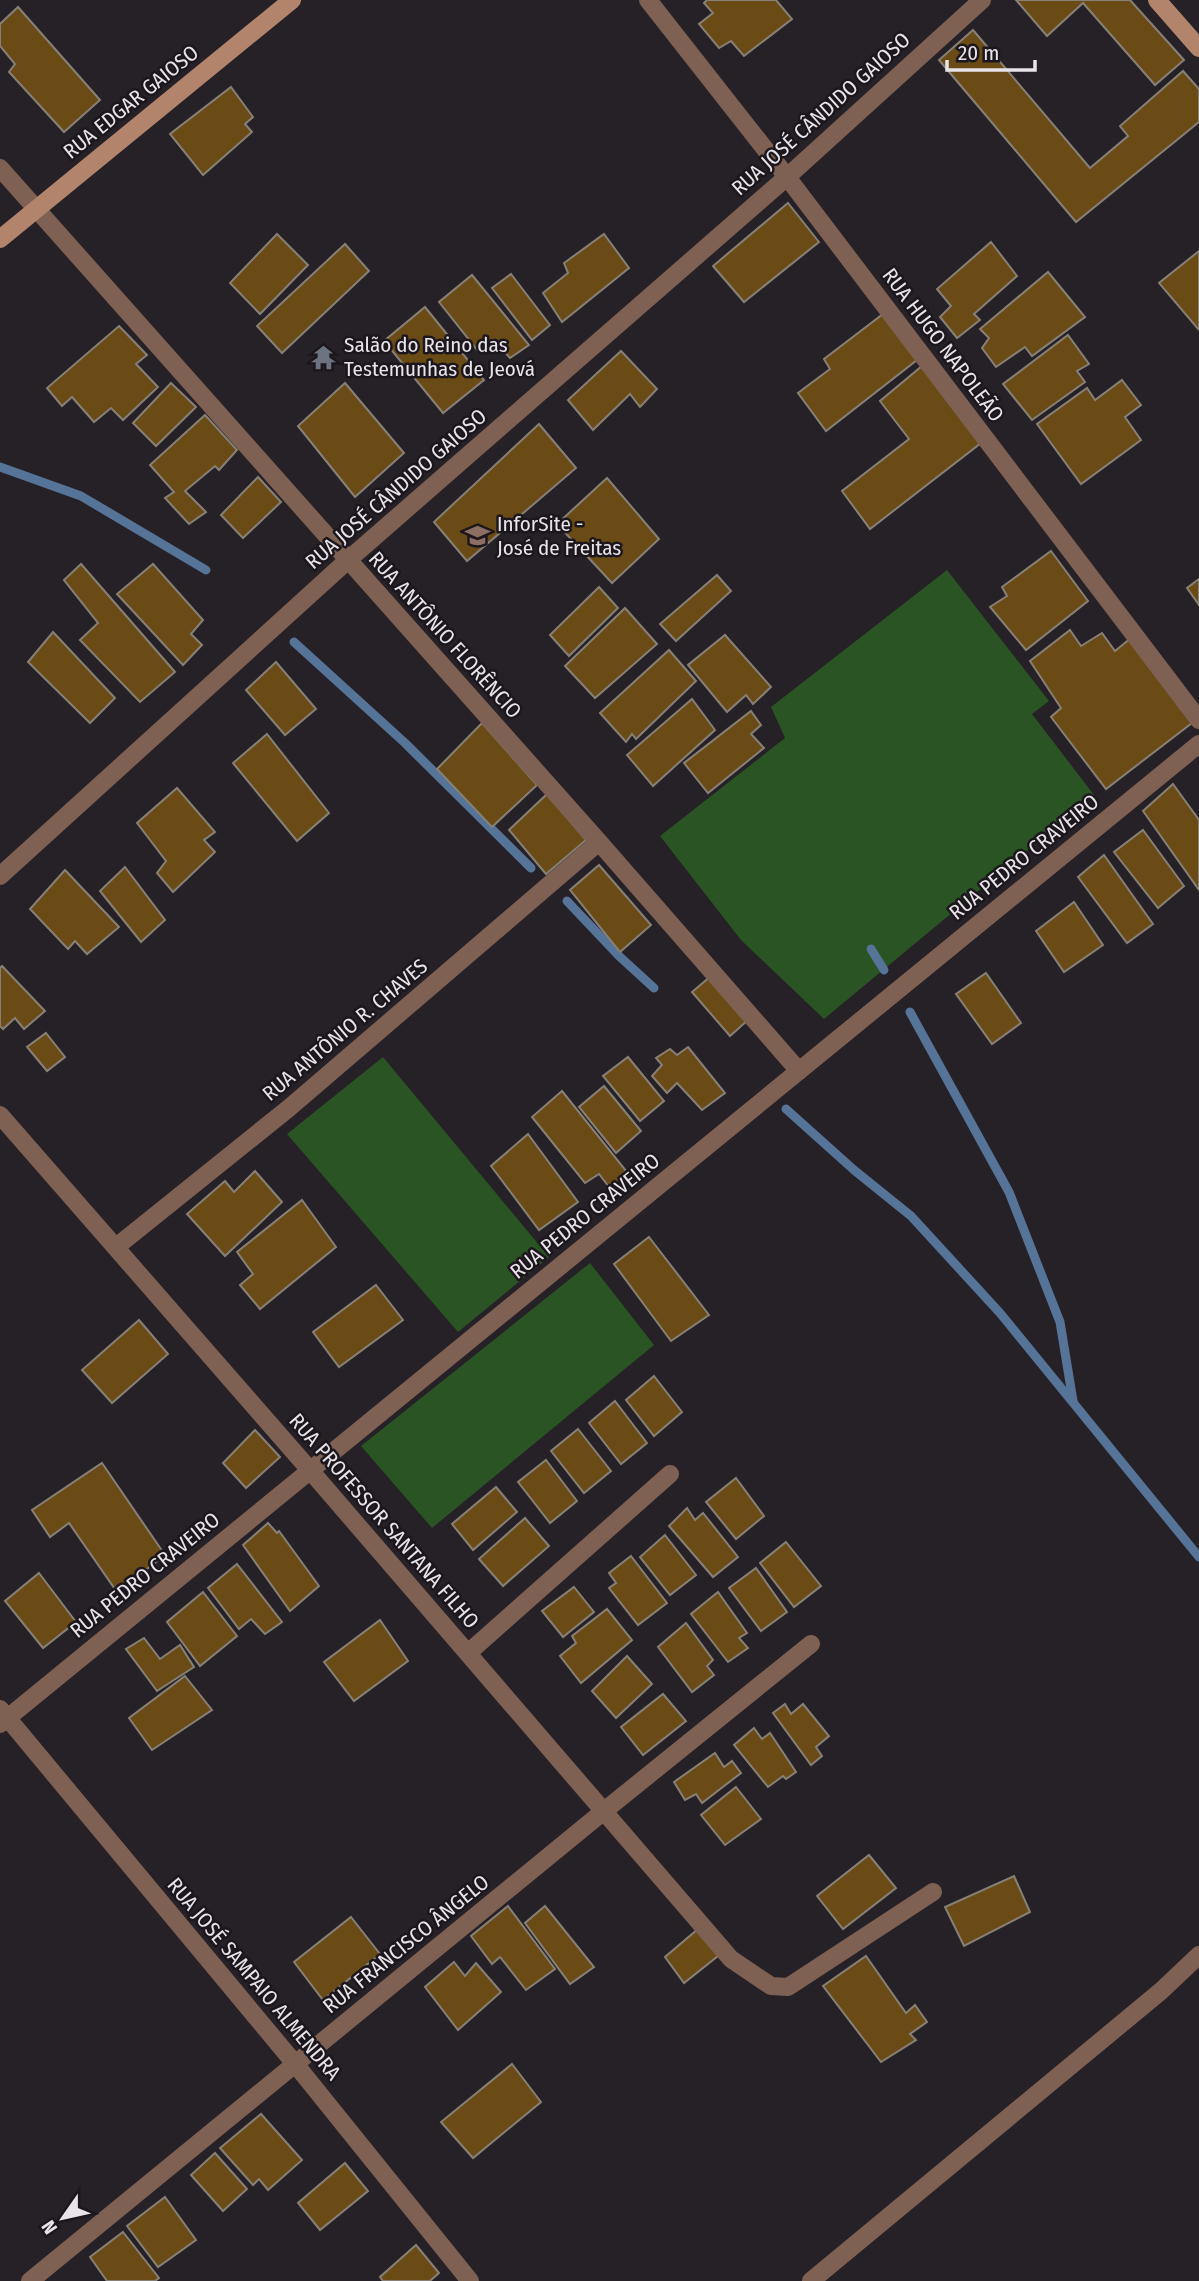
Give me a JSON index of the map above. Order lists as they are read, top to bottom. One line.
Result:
{"streets":{"main road":["RUA EDGAR GAIOSO"],"street":["RUA JOSÉ CÂNDIDO GAIOSO","RUA HUGO NAPOLEÃO","RUA ANTÔNIO FLORÊNCIO","RUA PEDRO CRAVEIRO","RUA ANTÔNIO R. CHAVES","RUA PROFESSOR SANTANA FILHO","RUA FRANCISCO ÂNGELO","RUA JOSÉ SAMPAIO ALMENDRA"]},"crossings":[["RUA EDGAR GAIOSO","RUA ANTÔNIO FLORÊNCIO"],["RUA JOSÉ CÂNDIDO GAIOSO","RUA HUGO NAPOLEÃO"],["RUA JOSÉ CÂNDIDO GAIOSO","RUA ANTÔNIO FLORÊNCIO"],["RUA ANTÔNIO FLORÊNCIO","RUA PEDRO CRAVEIRO"],["RUA ANTÔNIO FLORÊNCIO","RUA ANTÔNIO R. CHAVES"],["RUA PEDRO CRAVEIRO","RUA PROFESSOR SANTANA FILHO"],["RUA PEDRO CRAVEIRO","RUA JOSÉ SAMPAIO ALMENDRA"],["RUA ANTÔNIO R. CHAVES","RUA PROFESSOR SANTANA FILHO"],["RUA PROFESSOR SANTANA FILHO","RUA FRANCISCO ÂNGELO"],["RUA FRANCISCO ÂNGELO","RUA JOSÉ SAMPAIO ALMENDRA"]],"places":{"temple":["Salão do Reino das Testemunhas de Jeová"],"school or university":["InforSite - José de Freitas"]},"scale_bar":"20 m","north":"bottom left"}
